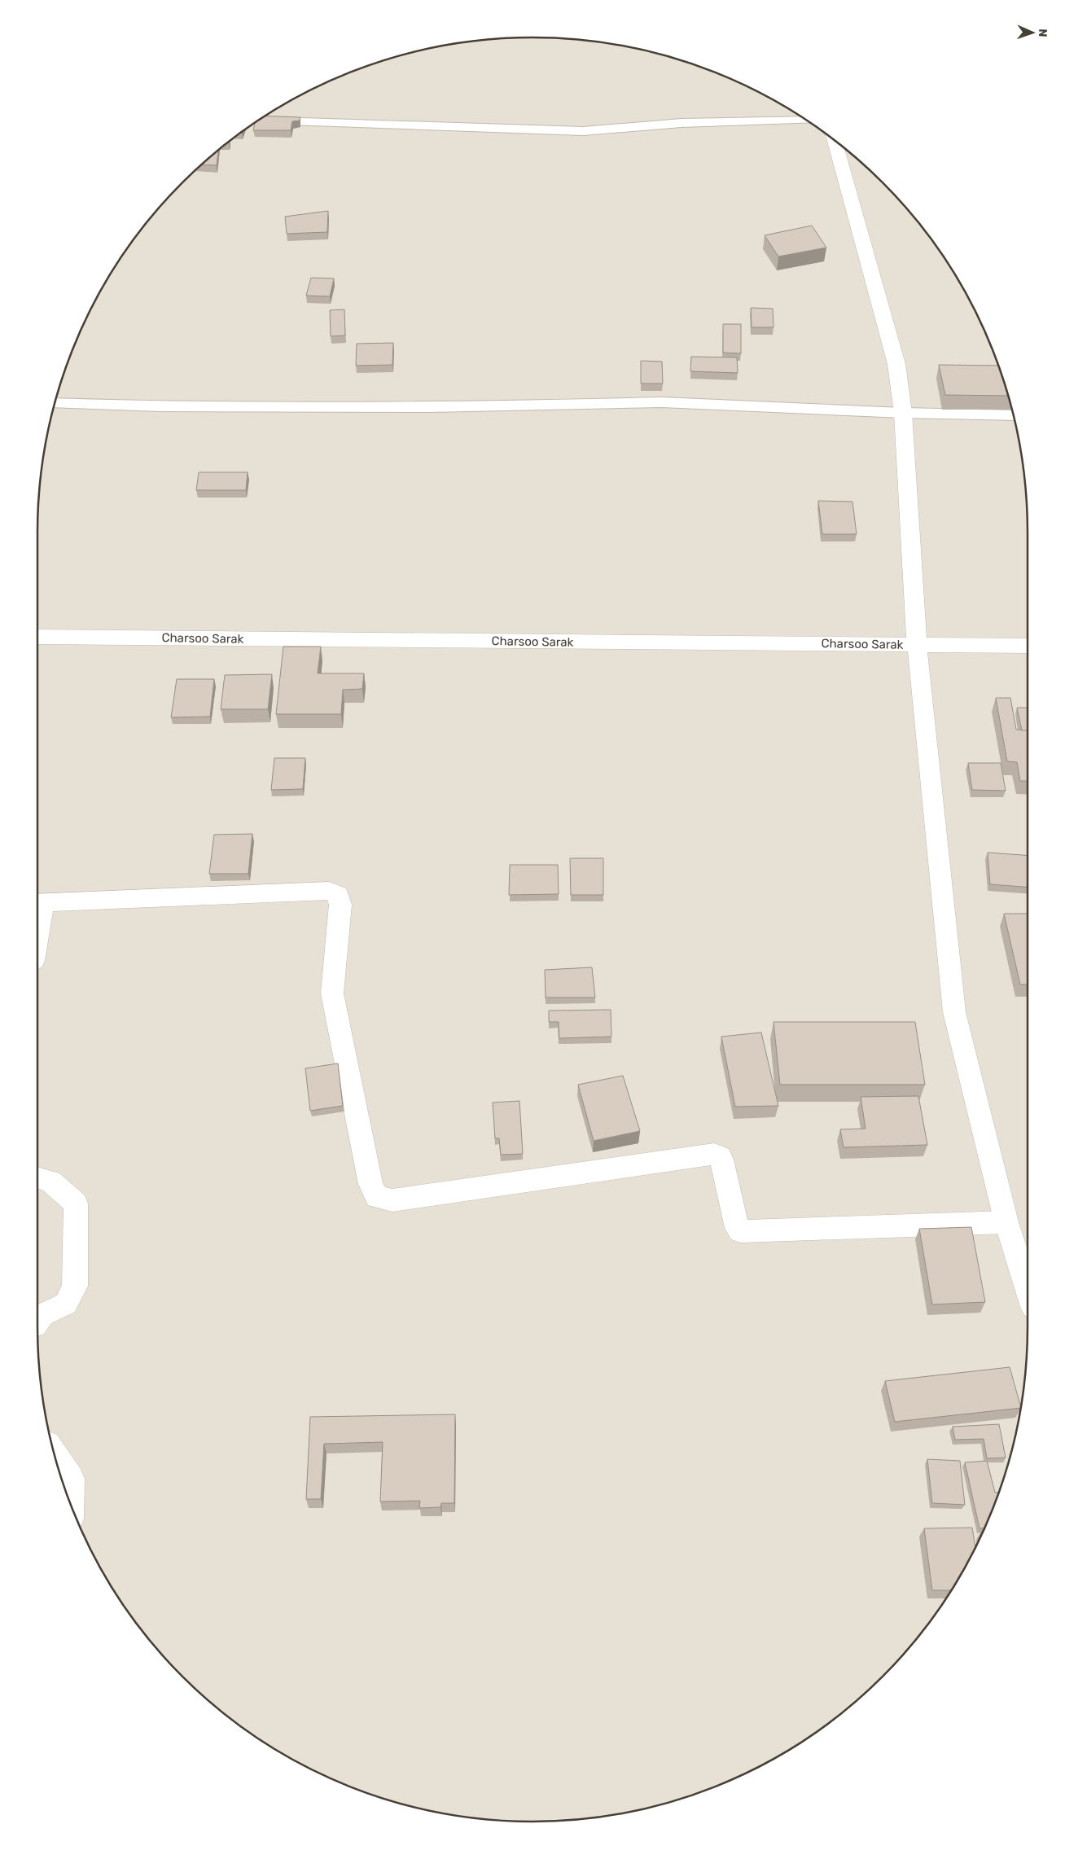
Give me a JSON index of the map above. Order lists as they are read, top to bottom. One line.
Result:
{"streets":{"street":["Charsoo Sarak"]},"north":"right"}
